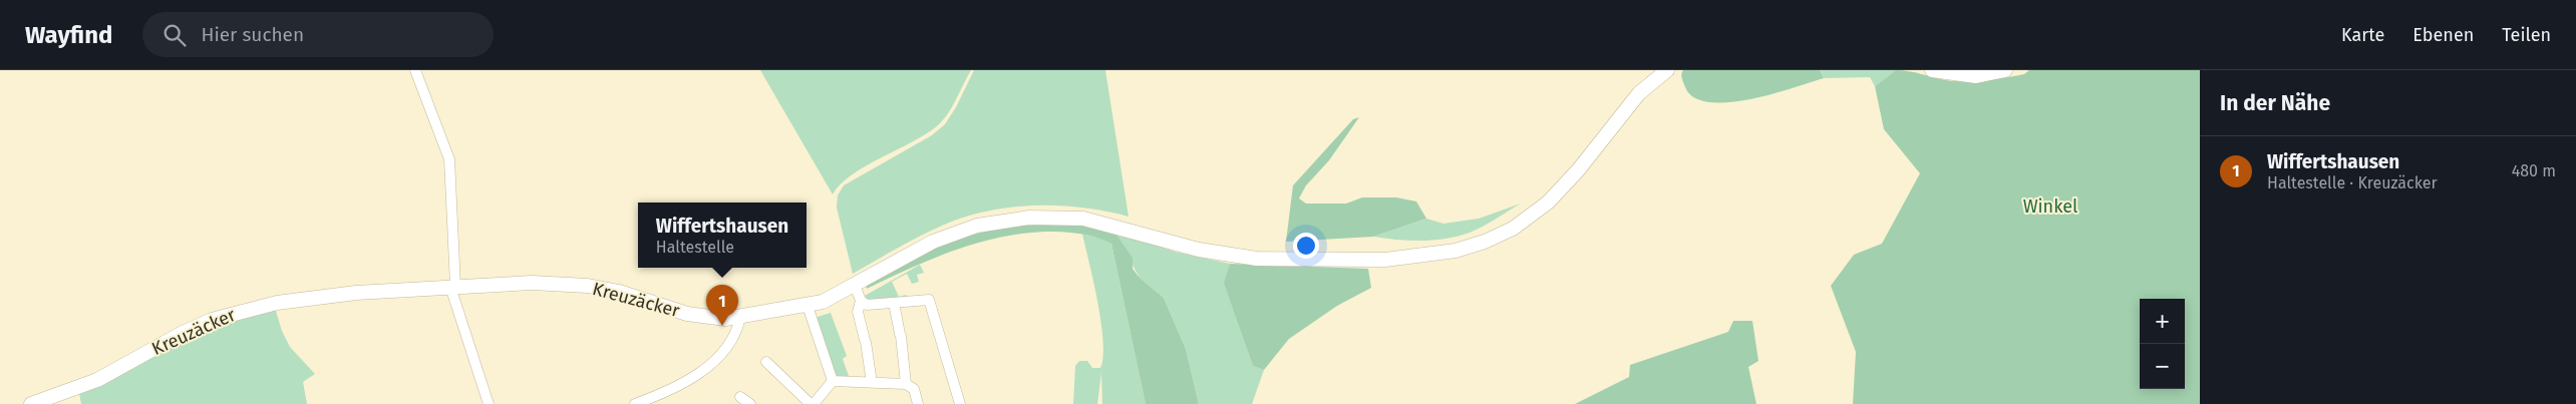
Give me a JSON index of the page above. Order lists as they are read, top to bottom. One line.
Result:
{"streets":{"street":["Kreuzäcker"]},"parks":["Winkel"],"page":{"header":"Wayfind","search":"Hier suchen","nav":["Karte","Ebenen","Teilen"],"heading":"In der Nähe","list":[{"mark":"1","name":"Wiffertshausen","note":"Haltestelle · Kreuzäcker","value":"480 m"}],"popup":["Wiffertshausen","Haltestelle"],"pins":"1","map_buttons":["+","−"]}}
